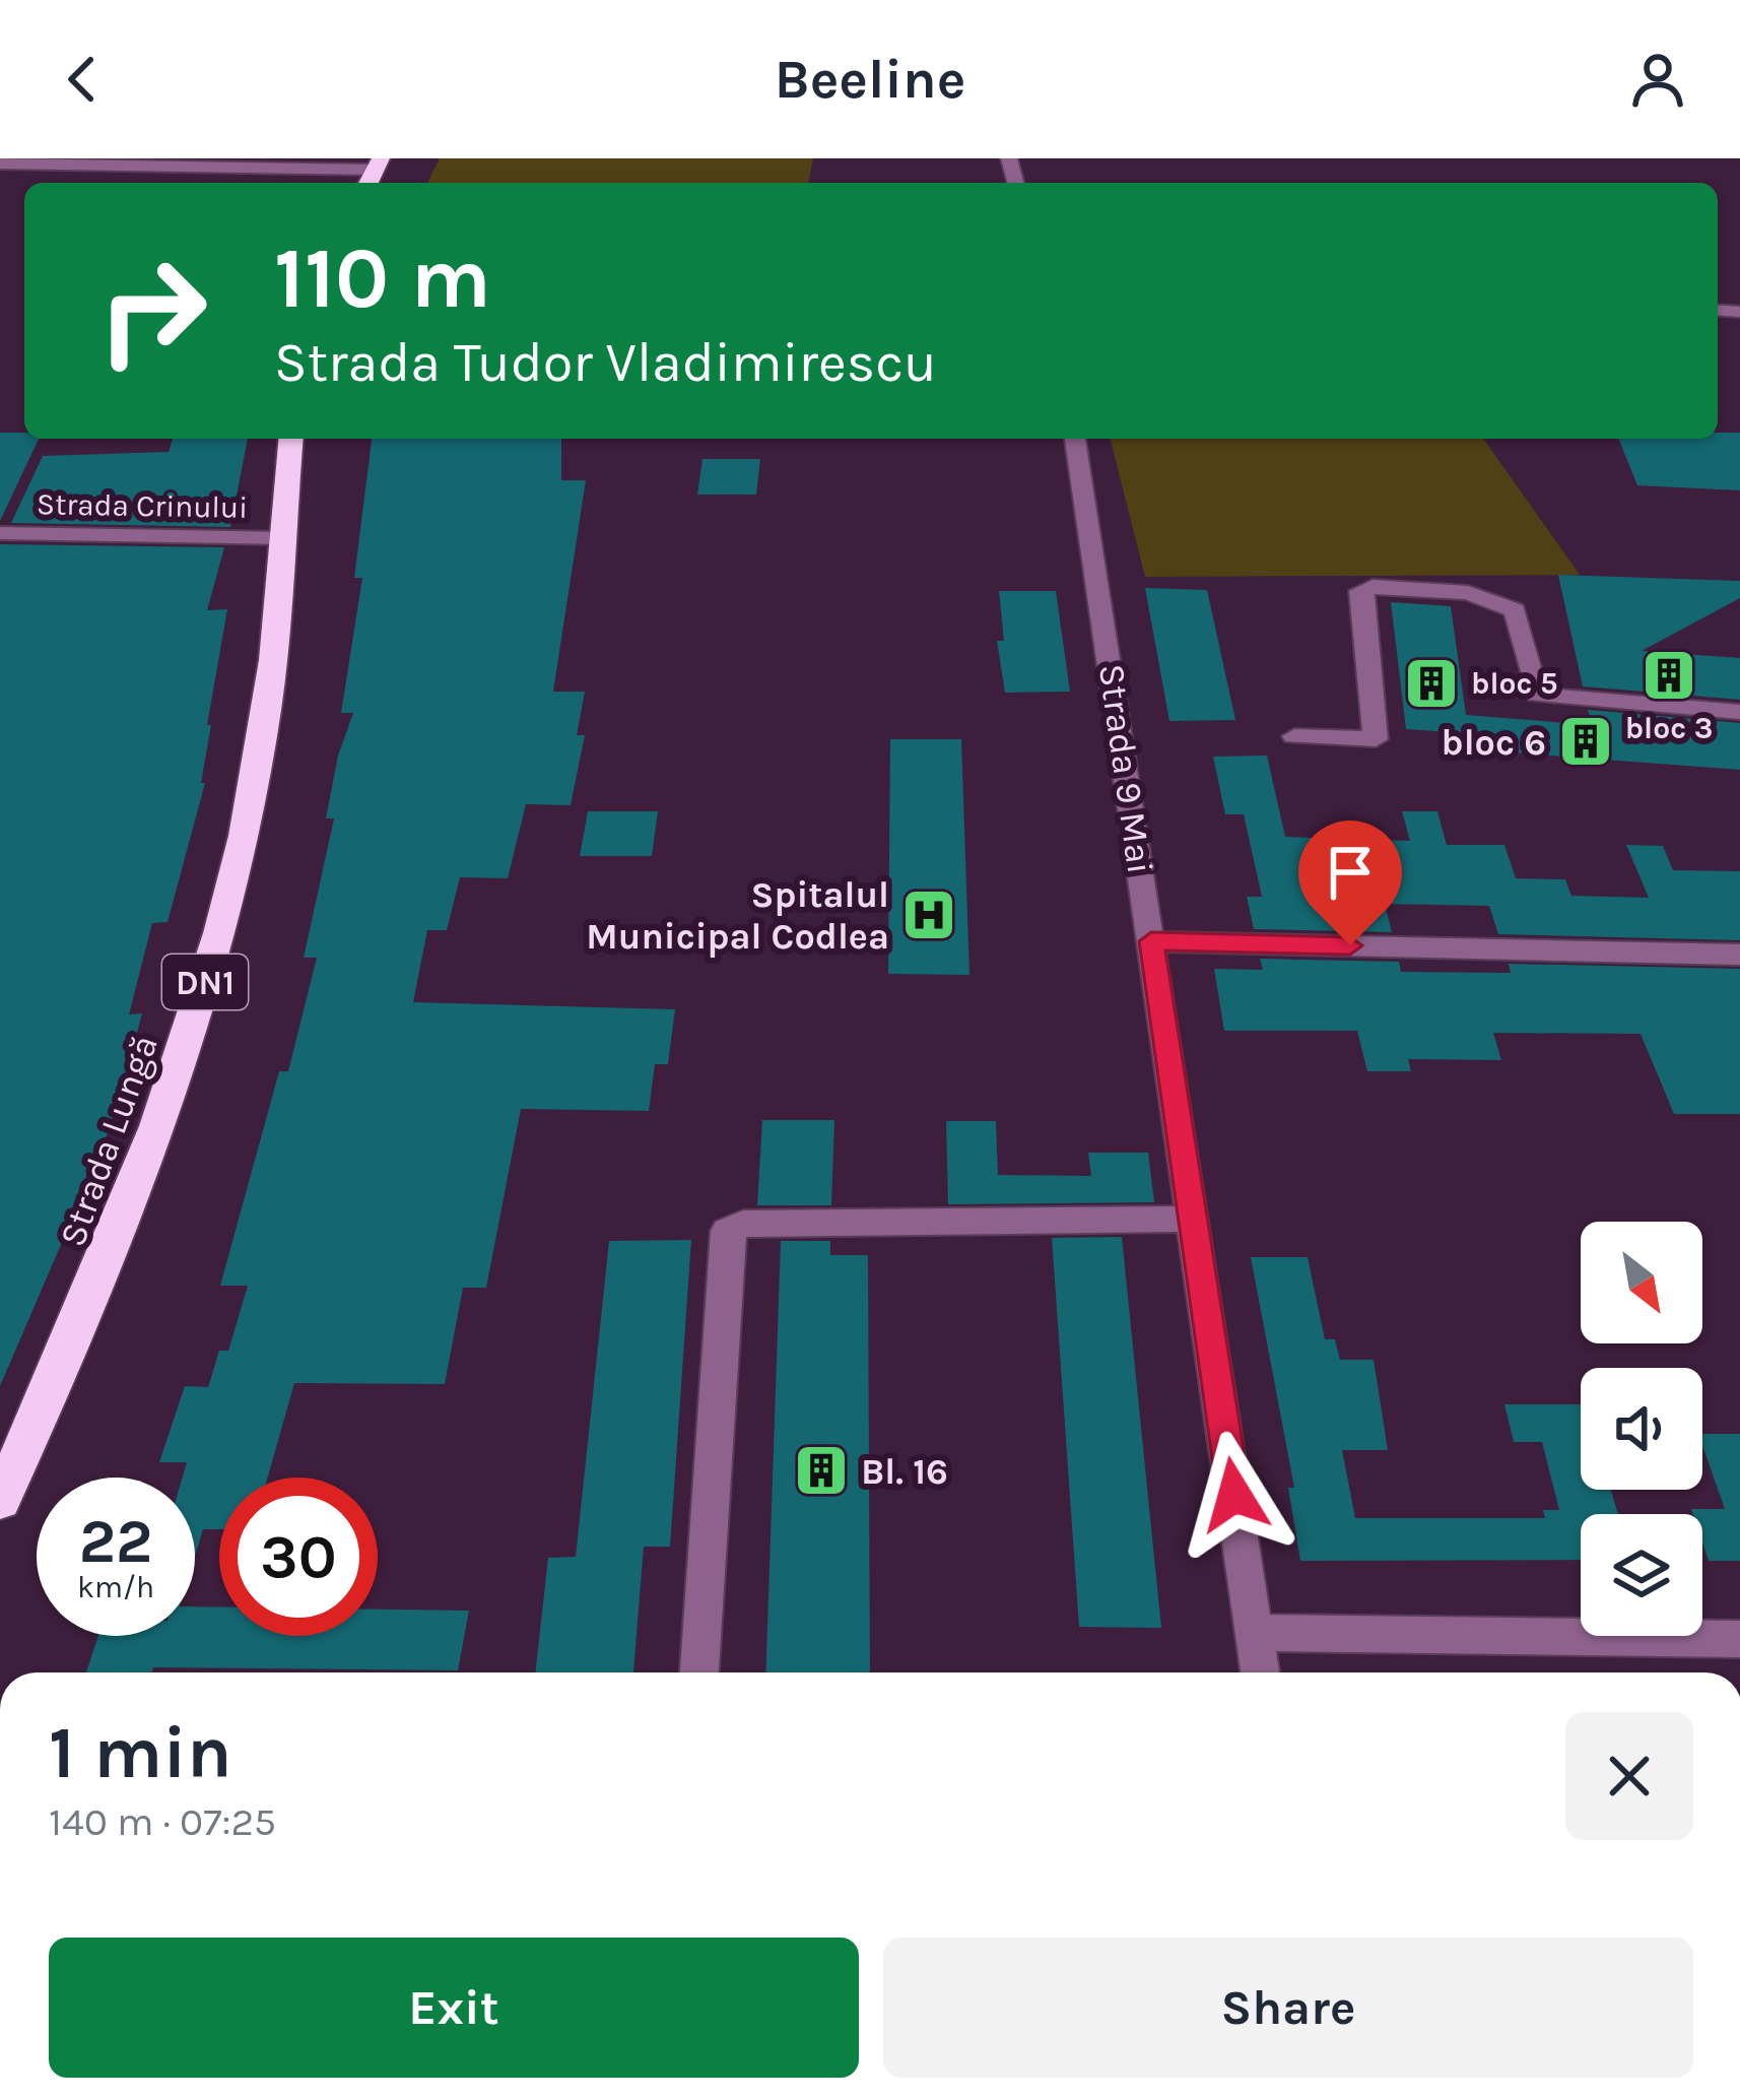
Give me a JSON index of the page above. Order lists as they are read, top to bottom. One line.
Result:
{"streets":{"highway":["DN1","Strada Lungă"],"street":["Strada Crinului","Strada 9 Mai"]},"crossings":[["Strada Crinului","Strada Lungă"]],"places":{"building":["bloc 3","bloc 5","bloc 6","Bl. 16"],"hospital":["Spitalul Municipal Codlea"]},"north":"bottom right","page":{"header":"Beeline","turn":["110 m","Strada Tudor Vladimirescu"],"speed":"22 km/h","limit":"30","heading":["1 min","140 m · 07:25"],"buttons":["Exit","Share"]}}
